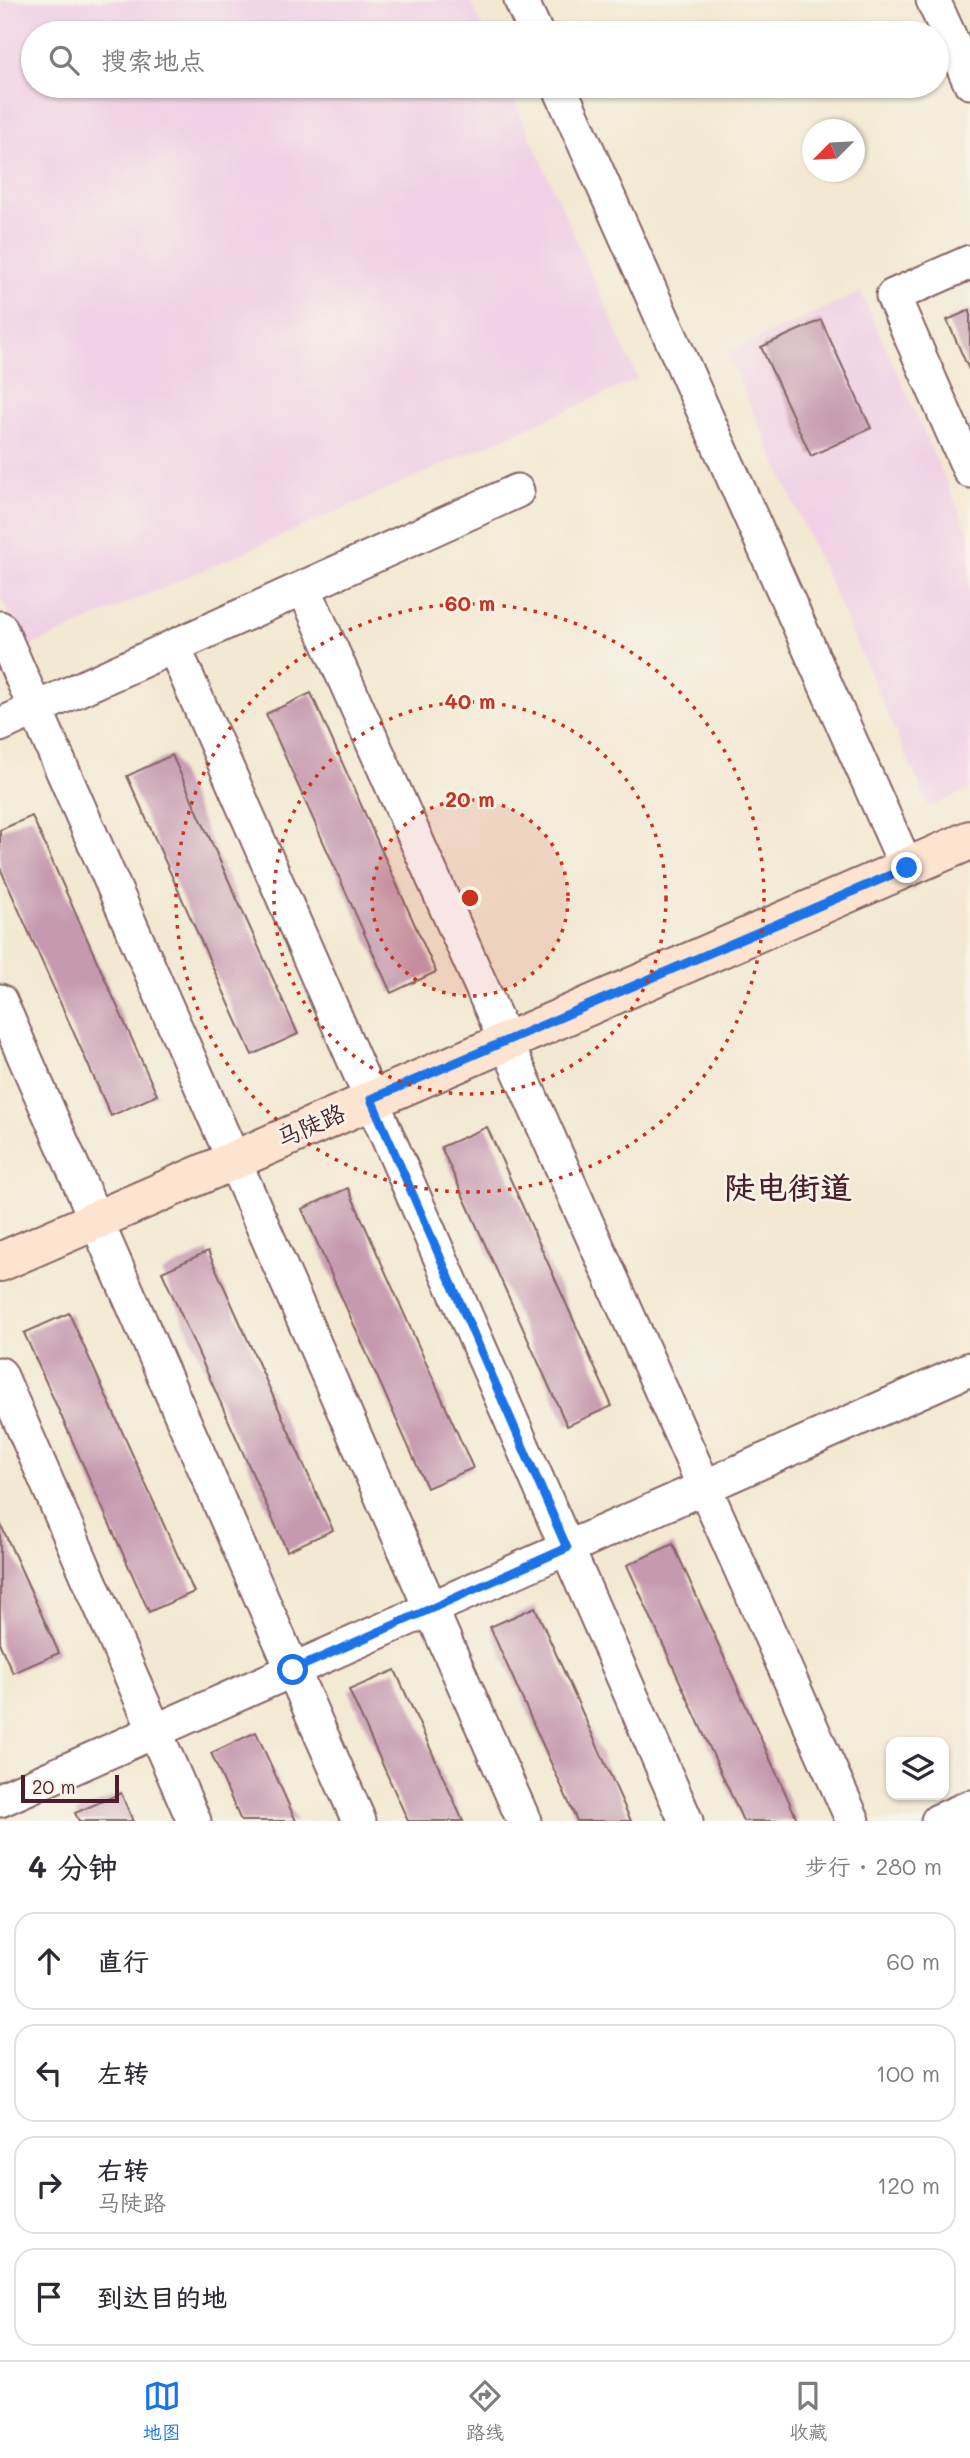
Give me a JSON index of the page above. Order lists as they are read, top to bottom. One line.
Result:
{"streets":{"street":["马陡路"]},"districts":["陡电街道"],"scale_bar":"20 m","north":"bottom left","page":{"search":"搜索地点","scale":"20 m","heading":["4 分钟","步行 · 280 m"],"list":[["直行","60 m"],["左转","100 m"],["右转","马陡路","120 m"],"到达目的地"],"nav":["地图","路线","收藏"]},"rings":["60 m","40 m","20 m"]}
